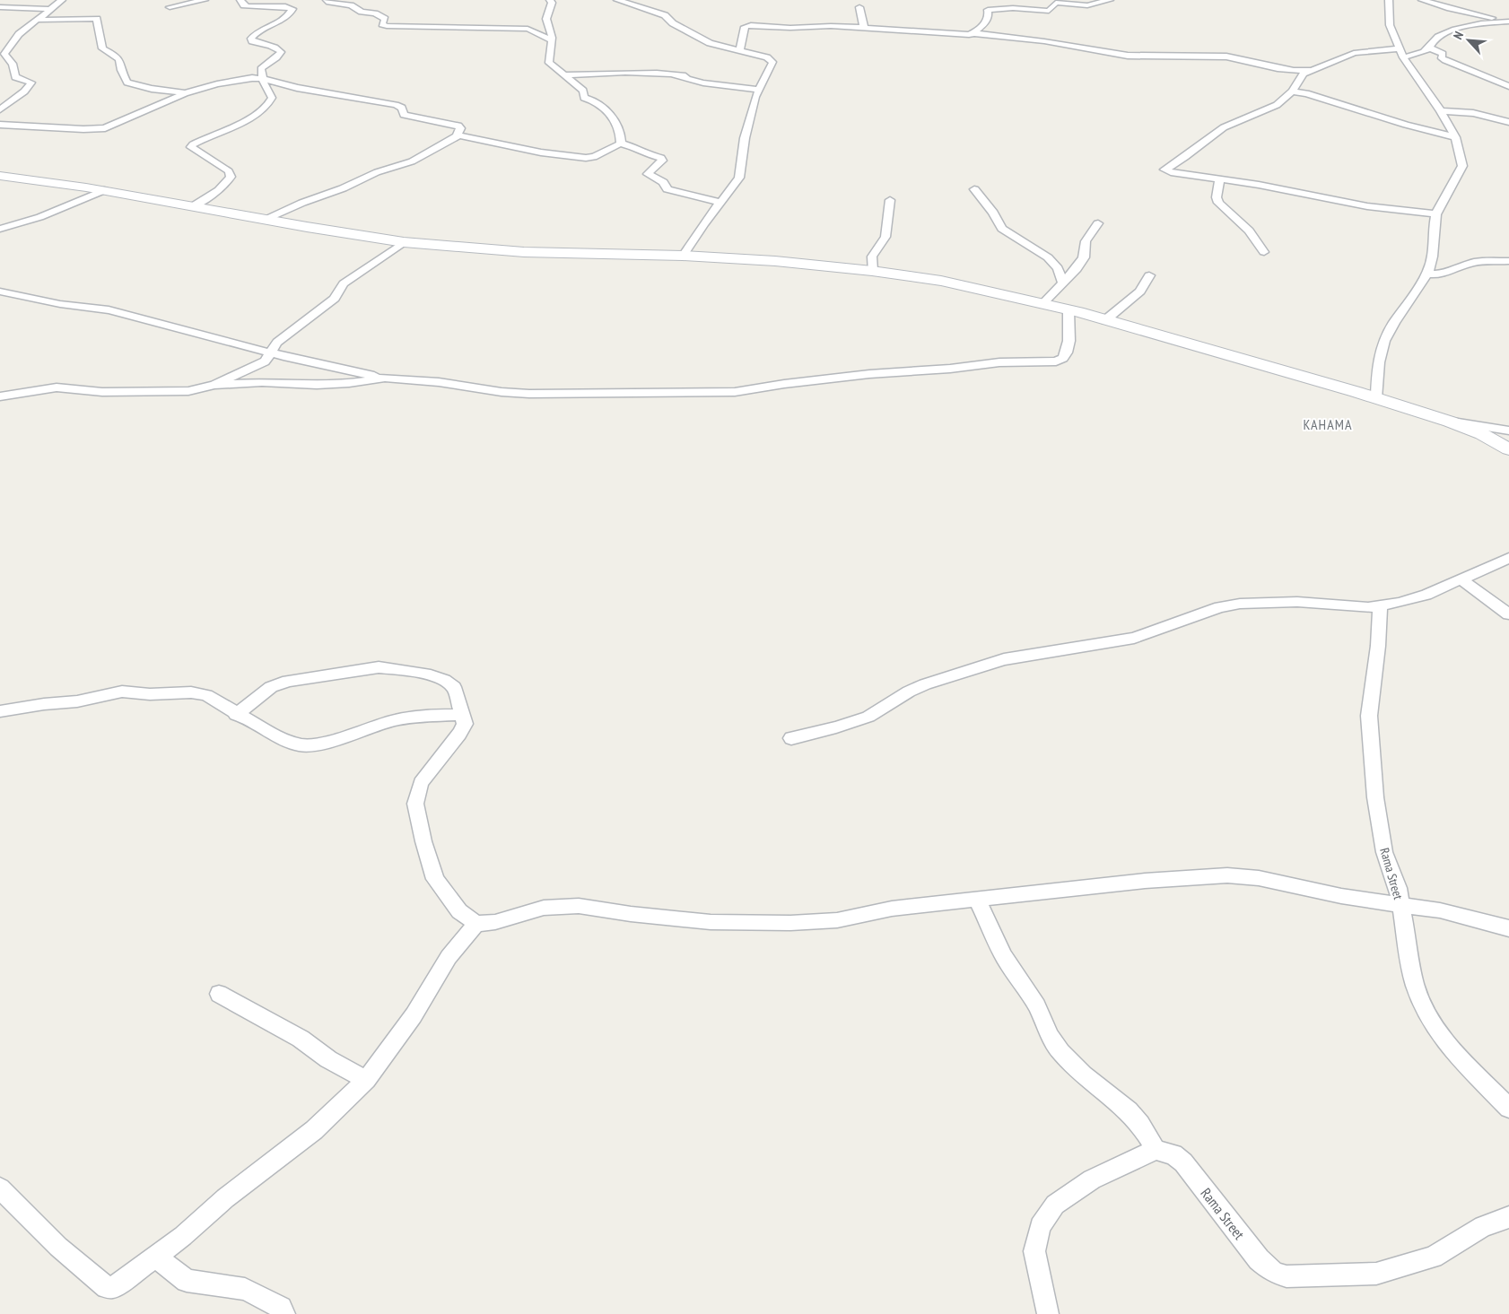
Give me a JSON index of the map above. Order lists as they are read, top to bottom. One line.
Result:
{"streets":{"street":["Rama Street"]},"districts":["KAHAMA"],"north":"top left"}
